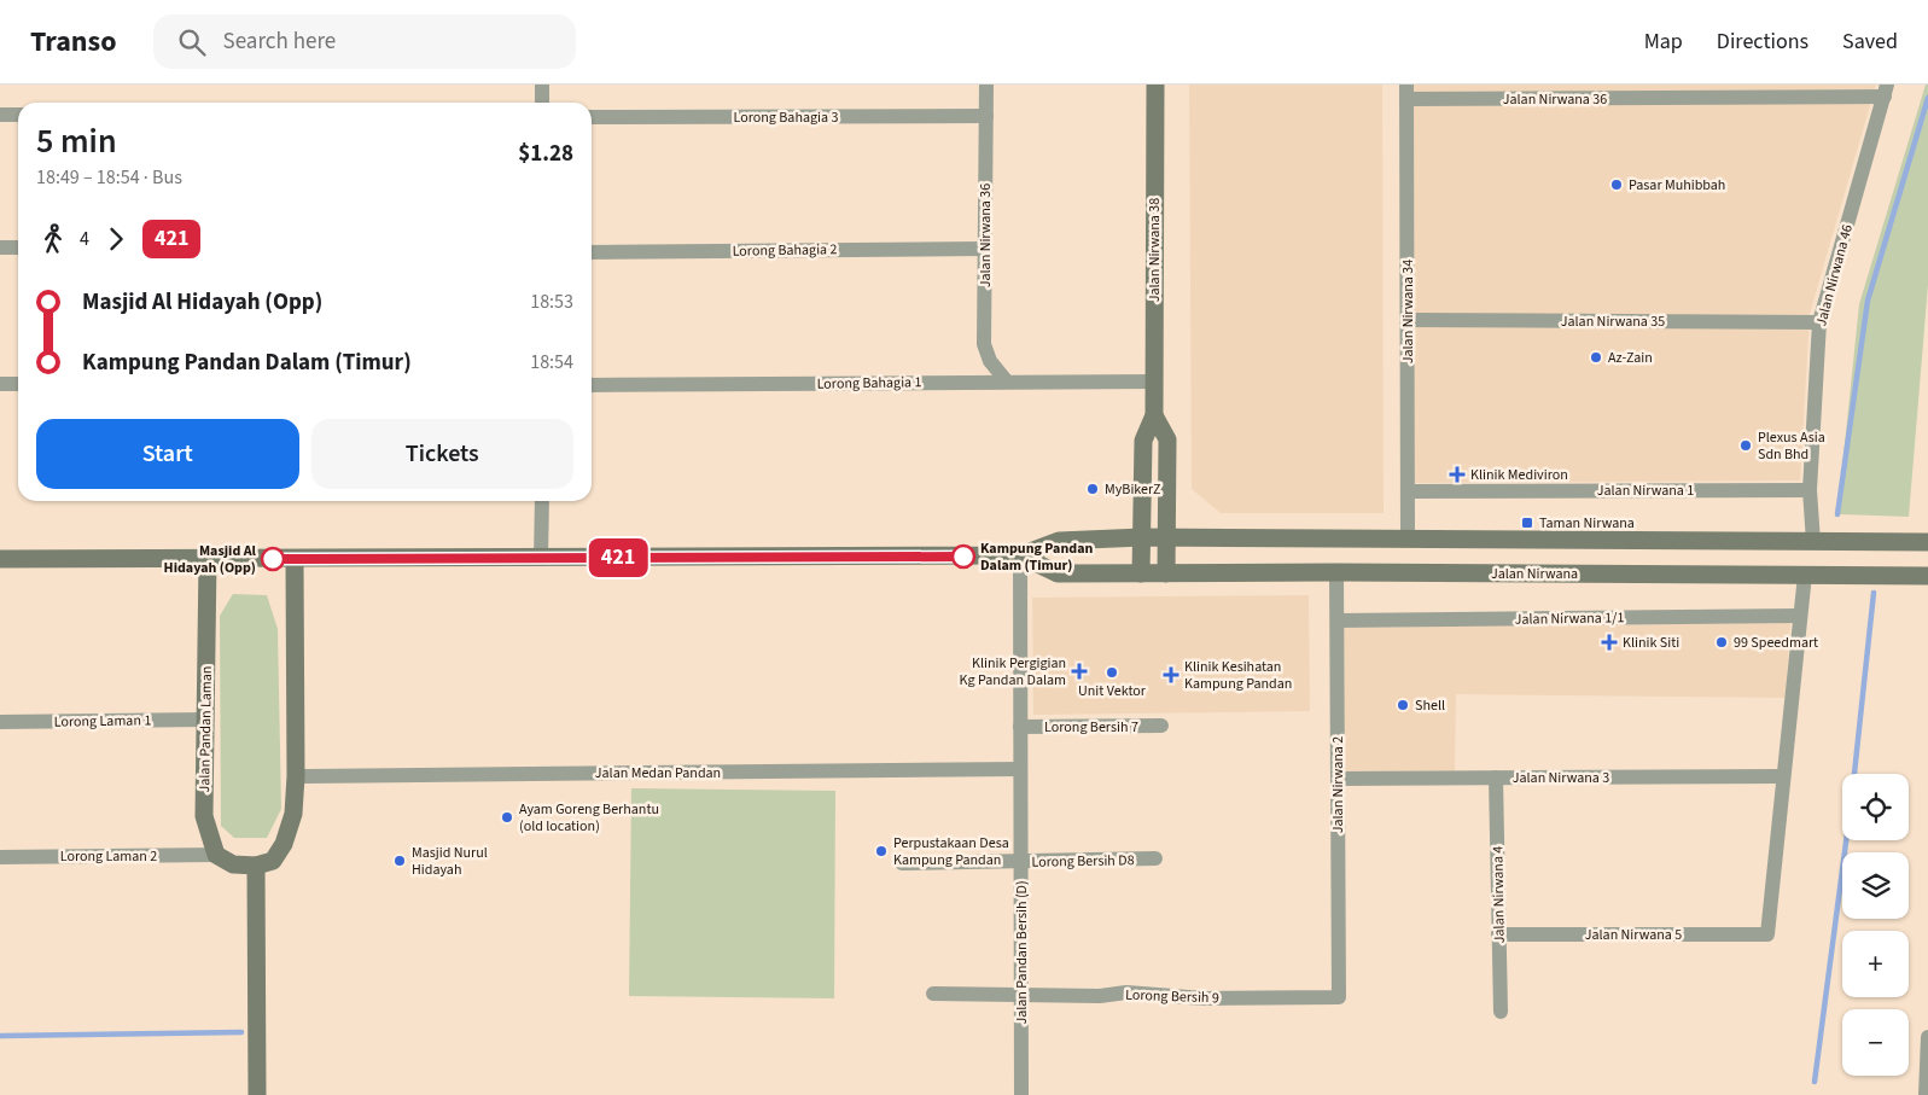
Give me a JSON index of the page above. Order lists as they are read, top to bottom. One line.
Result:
{"streets":{"street":["Jalan Nirwana 36","Lorong Bahagia 3","Lorong Bahagia 2","Jalan Nirwana 38","Jalan Nirwana 46","Jalan Nirwana 34","Jalan Nirwana 35","Lorong Bahagia 1","Jalan Nirwana 1","Jalan Nirwana","Jalan Nirwana 1/1","Lorong Laman 1","Lorong Bersih 7","Jalan Pandan Laman","Jalan Medan Pandan","Jalan Nirwana 3","Jalan Nirwana 2","Lorong Laman 2","Lorong Bersih D8","Jalan Nirwana 4","Jalan Nirwana 5","Jalan Pandan Bersih (D)","Lorong Bersih 9"]},"crossings":[["Jalan Nirwana 36","Lorong Bahagia 3"],["Jalan Nirwana 36","Lorong Bahagia 2"],["Jalan Nirwana 36","Jalan Nirwana 46"],["Jalan Nirwana 36","Jalan Nirwana 34"],["Jalan Nirwana 36","Lorong Bahagia 1"],["Jalan Nirwana 38","Lorong Bahagia 1"],["Jalan Nirwana 38","Jalan Nirwana"],["Jalan Nirwana 46","Jalan Nirwana 35"],["Jalan Nirwana 46","Jalan Nirwana 1"],["Jalan Nirwana 34","Jalan Nirwana 35"],["Jalan Nirwana 34","Jalan Nirwana 1"],["Jalan Nirwana","Jalan Nirwana 2"],["Jalan Nirwana","Jalan Pandan Bersih (D)"],["Jalan Nirwana 1/1","Jalan Nirwana 2"],["Lorong Laman 1","Jalan Pandan Laman"],["Lorong Bersih 7","Jalan Pandan Bersih (D)"],["Jalan Pandan Laman","Lorong Laman 2"],["Jalan Medan Pandan","Jalan Pandan Bersih (D)"],["Jalan Nirwana 3","Jalan Nirwana 2"],["Jalan Nirwana 3","Jalan Nirwana 4"],["Jalan Nirwana 3","Jalan Nirwana 5"],["Jalan Nirwana 2","Lorong Bersih 9"],["Lorong Bersih D8","Jalan Pandan Bersih (D)"],["Jalan Nirwana 4","Jalan Nirwana 5"],["Jalan Pandan Bersih (D)","Lorong Bersih 9"]],"places":{"other":["Pasar Muhibbah","Az-Zain","Plexus Asia Sdn Bhd","MyBikerZ","Kampung Pandan Dalam (Timur)","Masjid Al Hidayah (Opp)","99 Speedmart","Unit Vektor","Shell","Ayam Goreng Berhantu (old location)","Perpustakaan Desa Kampung Pandan","Masjid Nurul Hidayah"],"health":["Klinik Mediviron","Klinik Siti","Klinik Pergigian Kg Pandan Dalam","Klinik Kesihatan Kampung Pandan"],"transit":["Taman Nirwana"]},"lines":["bus line 421"],"page":{"header":"Transo","search":"Search here","nav":["Map","Directions","Saved"],"on_map":"421","heading":["5 min","18:49 – 18:54 · Bus","$1.28"],"legs":["4","421"],"list":[{"name":"Masjid Al Hidayah (Opp)","value":"18:53"},{"name":"Kampung Pandan Dalam (Timur)","value":"18:54"}],"buttons":["Start","Tickets"],"map_buttons":["+","−"]}}
